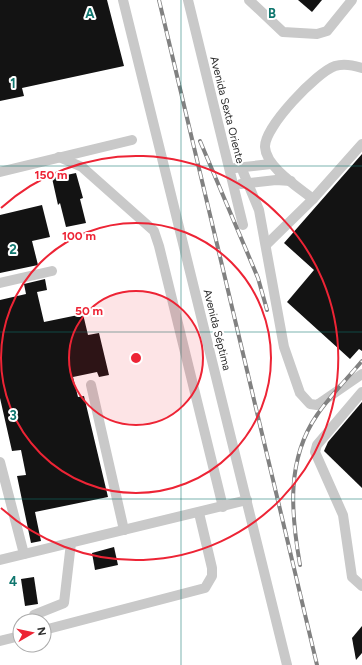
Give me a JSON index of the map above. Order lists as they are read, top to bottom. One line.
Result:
{"streets":{"street":["Avenida Sexta Oriente","Avenida Séptima"]},"north":"right","grid":{"columns":["A","B"],"rows":["1","2","3","4"]},"rings":["150 m","100 m","50 m"]}
